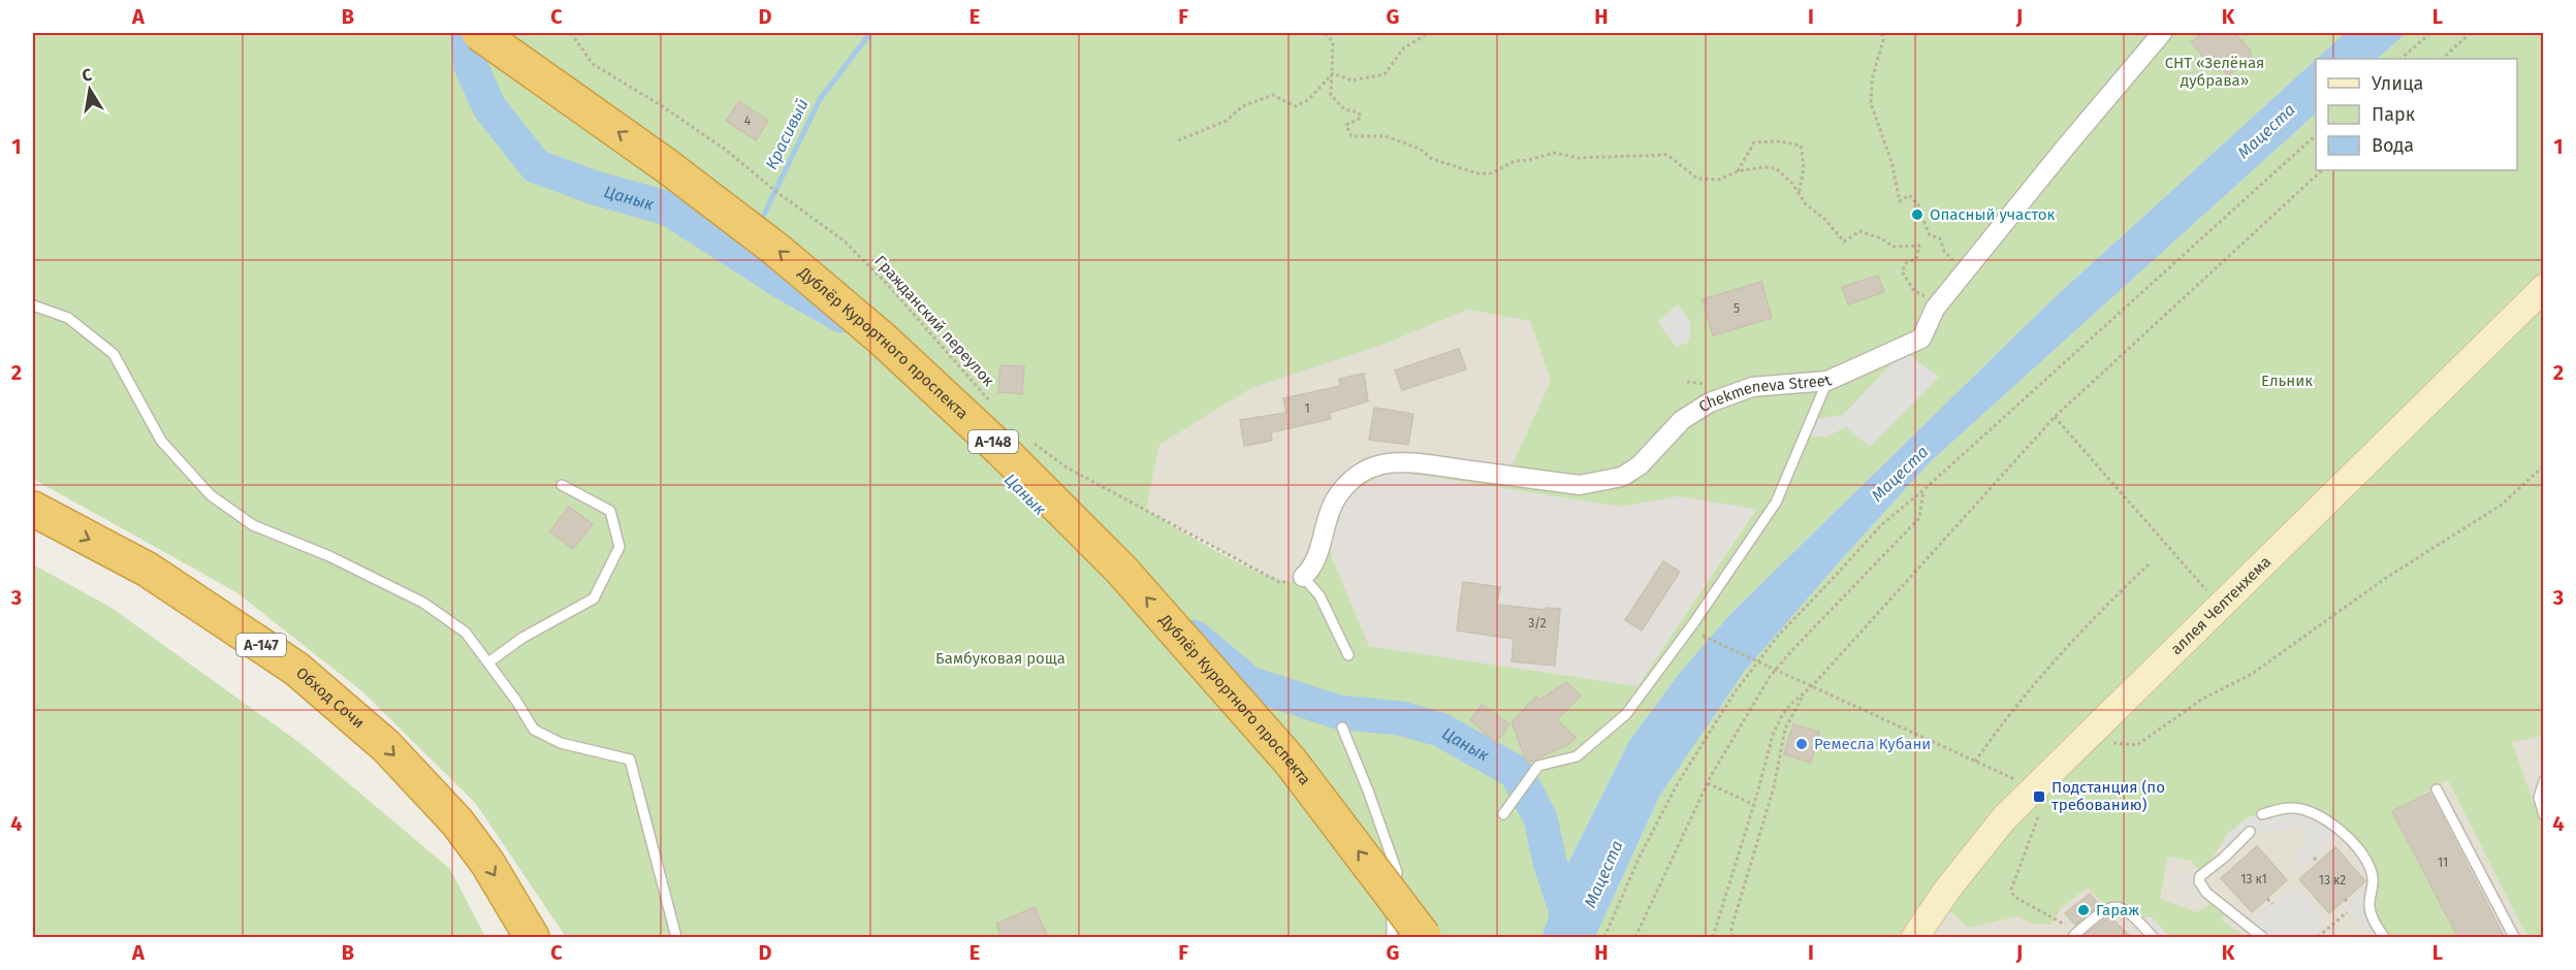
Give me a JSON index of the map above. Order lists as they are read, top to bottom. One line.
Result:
{"streets":{"highway":["Дублёр Курортного проспекта","А-148","А-147","Обход Сочи"],"main road":["аллея Челтенхема"],"street":["Chekmeneva Street"],"path":["Гражданский переулок"]},"one_way":["Дублёр Курортного проспекта","Обход Сочи"],"water":["Мацеста","Красивый","Цанык"],"parks":["СНТ «Зелёная дубрава»","Ельник","Бамбуковая роща"],"places":{"other":["Опасный участок","Ремесла Кубани","Гараж"],"transit":["Подстанция (по требованию)"]},"house_numbers":["4","5","1","3/2","11","13 к1","13 к2"],"legend":["Улица","Парк","Вода"],"north":"top","grid":{"columns":["A","B","C","D","E","F","G","H","I","J","K","L"],"rows":["1","2","3","4"]}}
